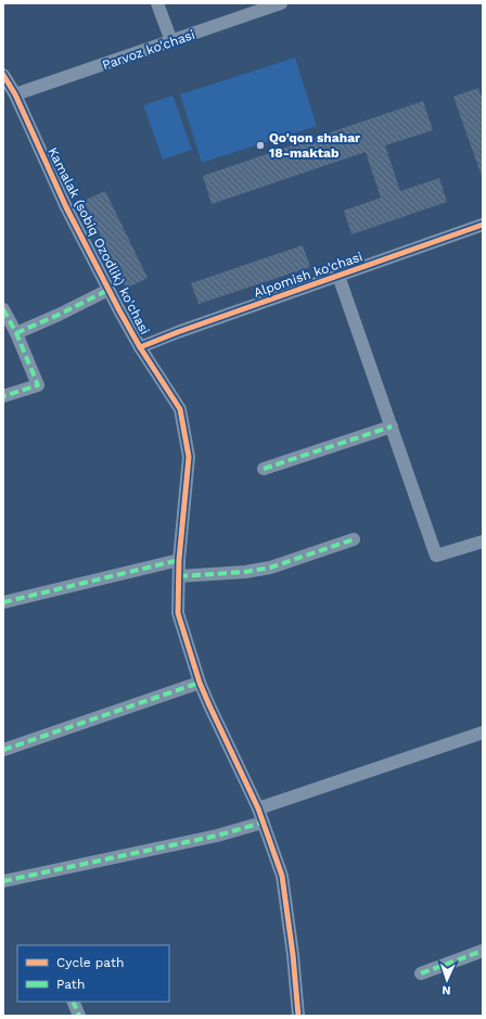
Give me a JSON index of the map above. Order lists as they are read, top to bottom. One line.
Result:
{"streets":{"street":["Parvoz ko'chasi","Kamalak (sobiq Ozodlik) ko'chasi","Alpomish ko'chasi"]},"crossings":[["Parvoz ko'chasi","Kamalak (sobiq Ozodlik) ko'chasi"],["Kamalak (sobiq Ozodlik) ko'chasi","Alpomish ko'chasi"]],"places":["Qo'qon shahar 18-maktab"],"legend":["Cycle path","Path"],"north":"bottom"}
